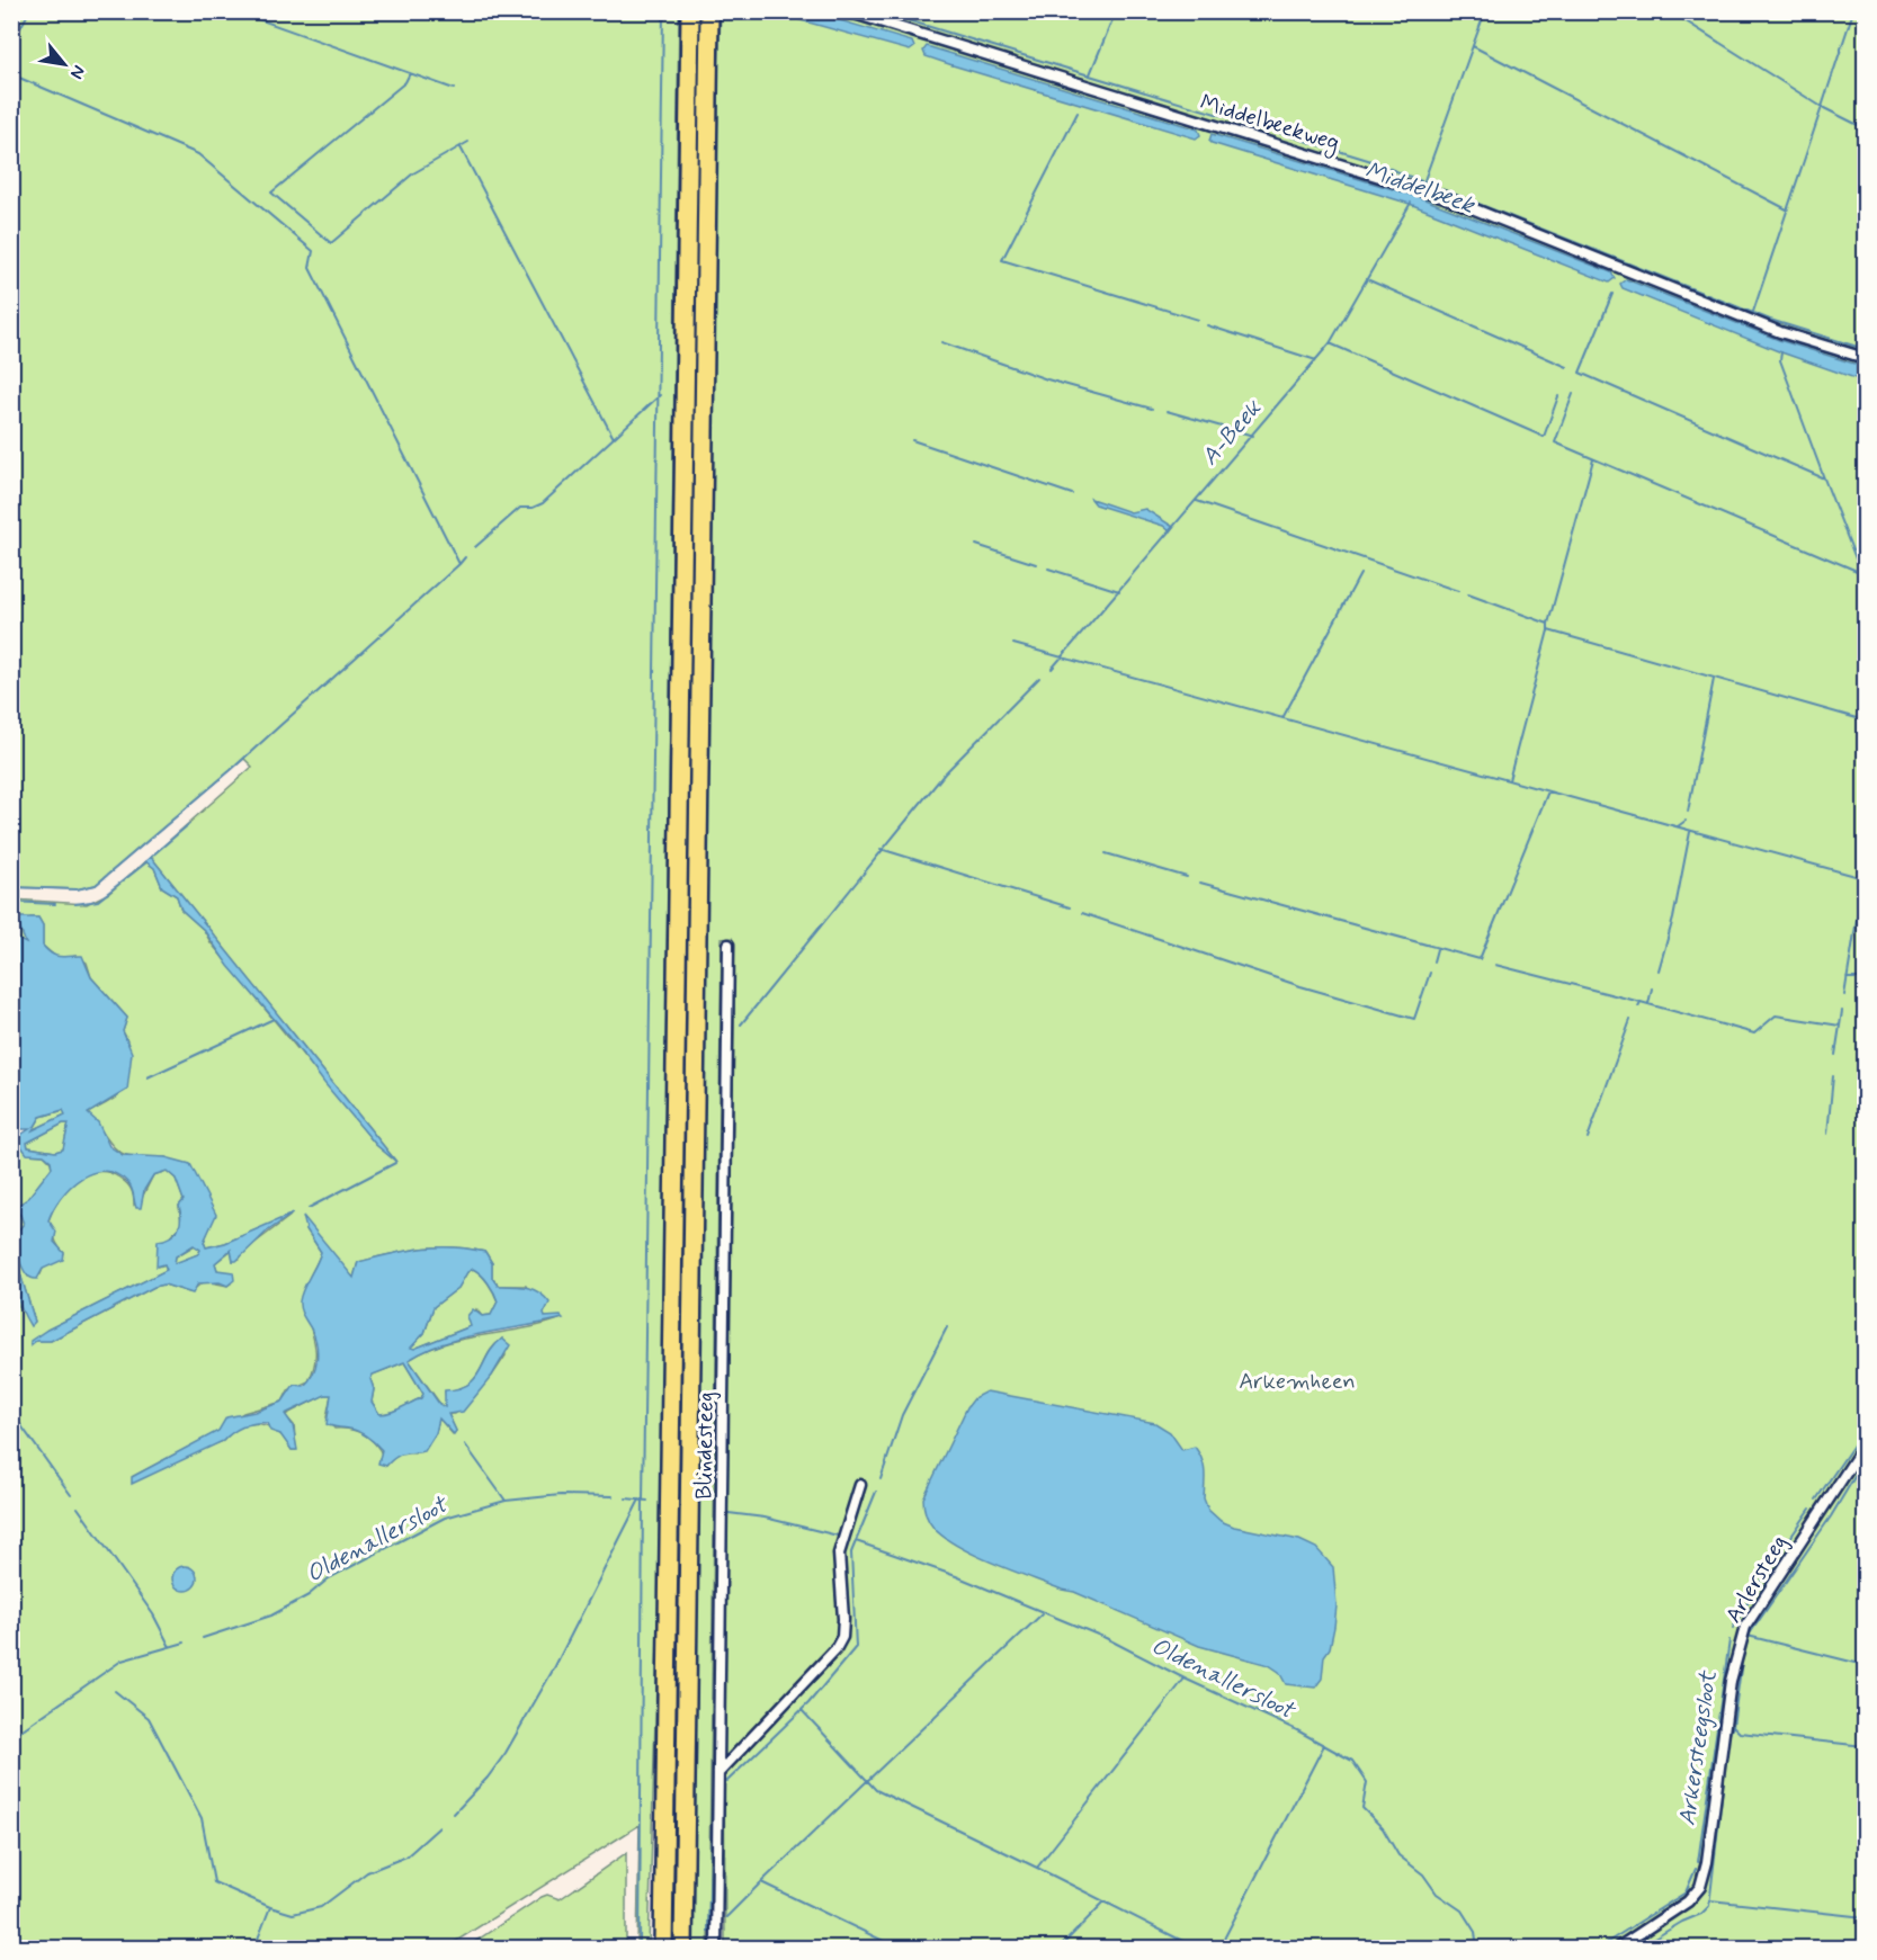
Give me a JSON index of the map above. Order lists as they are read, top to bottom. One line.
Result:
{"streets":{"street":["Middelbeekweg","Blindesteeg","Arlersteeg"]},"water":["Middelbeek","A-Beek","Oldenallersloot","Arkersteegsloot"],"parks":["Arkemheen"],"north":"bottom right"}
